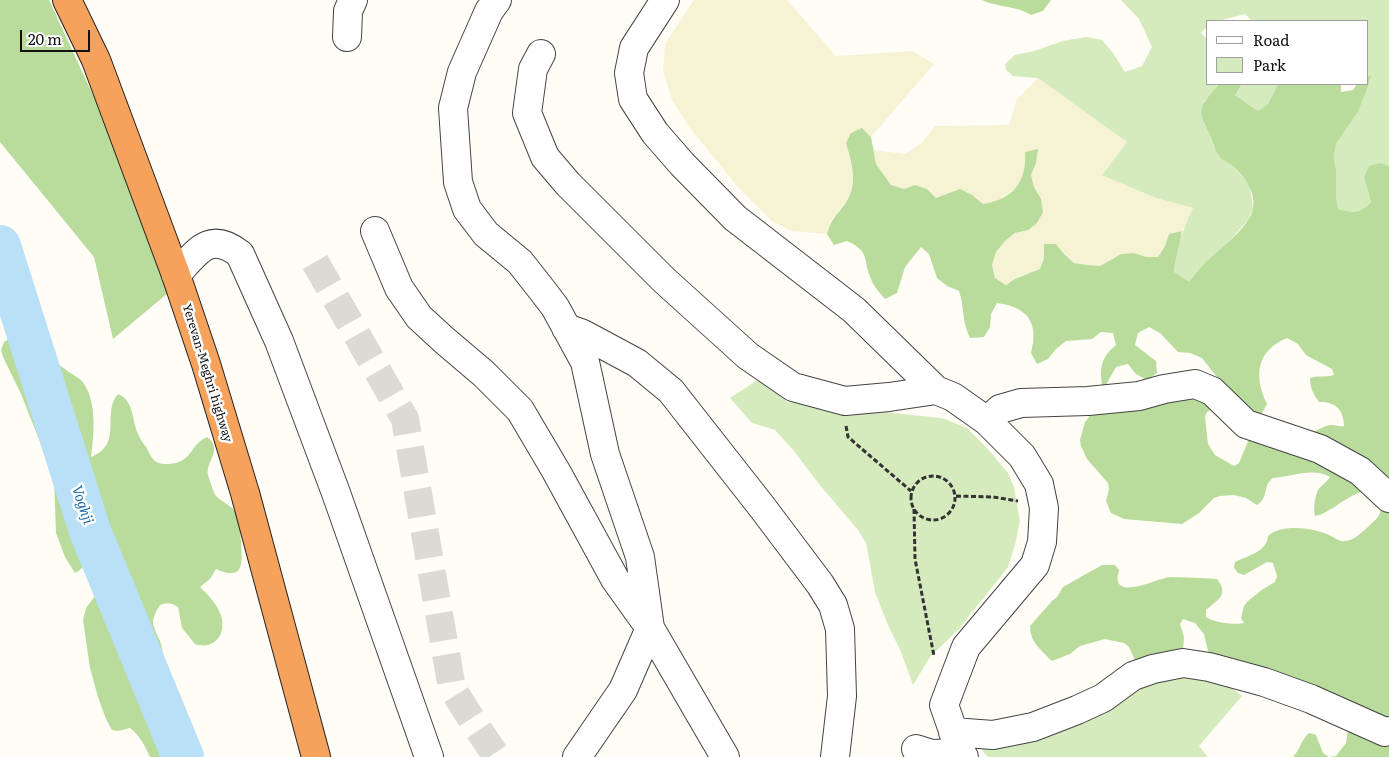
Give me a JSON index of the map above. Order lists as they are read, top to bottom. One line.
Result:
{"streets":{"highway":["Yerevan-Meghri highway"]},"water":["Voghji"],"legend":["Road","Park"],"scale_bar":"20 m"}
